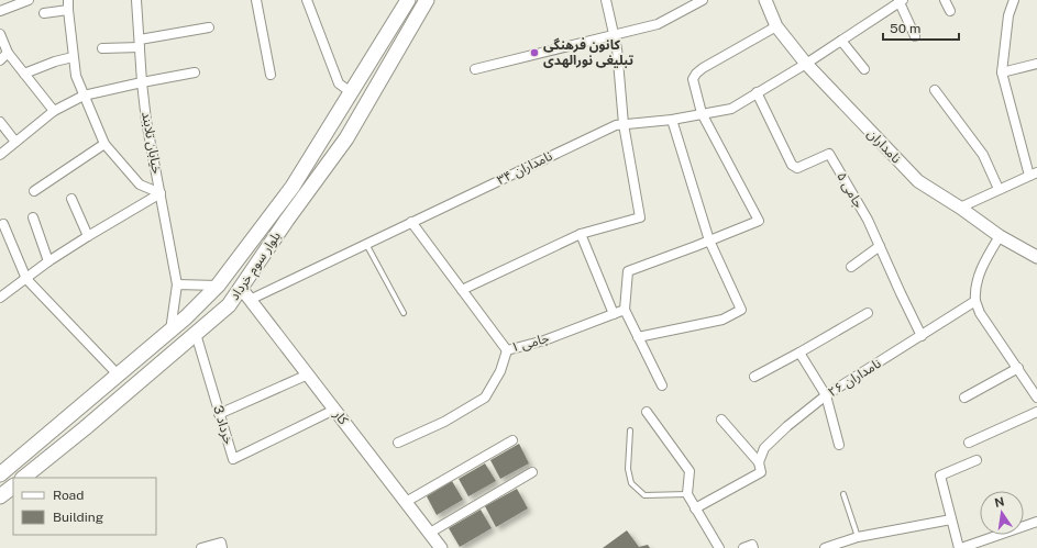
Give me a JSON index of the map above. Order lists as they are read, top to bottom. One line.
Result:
{"streets":{"main road":["بلوار سوم خرداد"],"street":["خیابان تلابند","نامداران","نامداران ۳۴","جامی ۵","جامی ۱","نامداران ۲۶","کار","خرداد 3"]},"crossings":[["خیابان تلابند","بلوار سوم خرداد"],["نامداران","نامداران ۳۴"],["نامداران ۳۴","جامی ۵"],["نامداران ۳۴","جامی ۱"],["نامداران ۳۴","کار"],["جامی ۵","نامداران ۲۶"],["بلوار سوم خرداد","کار"],["بلوار سوم خرداد","خرداد 3"],["کار","خرداد 3"]],"places":["کانون فرهنگی تبلیغی نورالهدی"],"legend":["Road","Building"],"scale_bar":"50 m","north":"top"}
